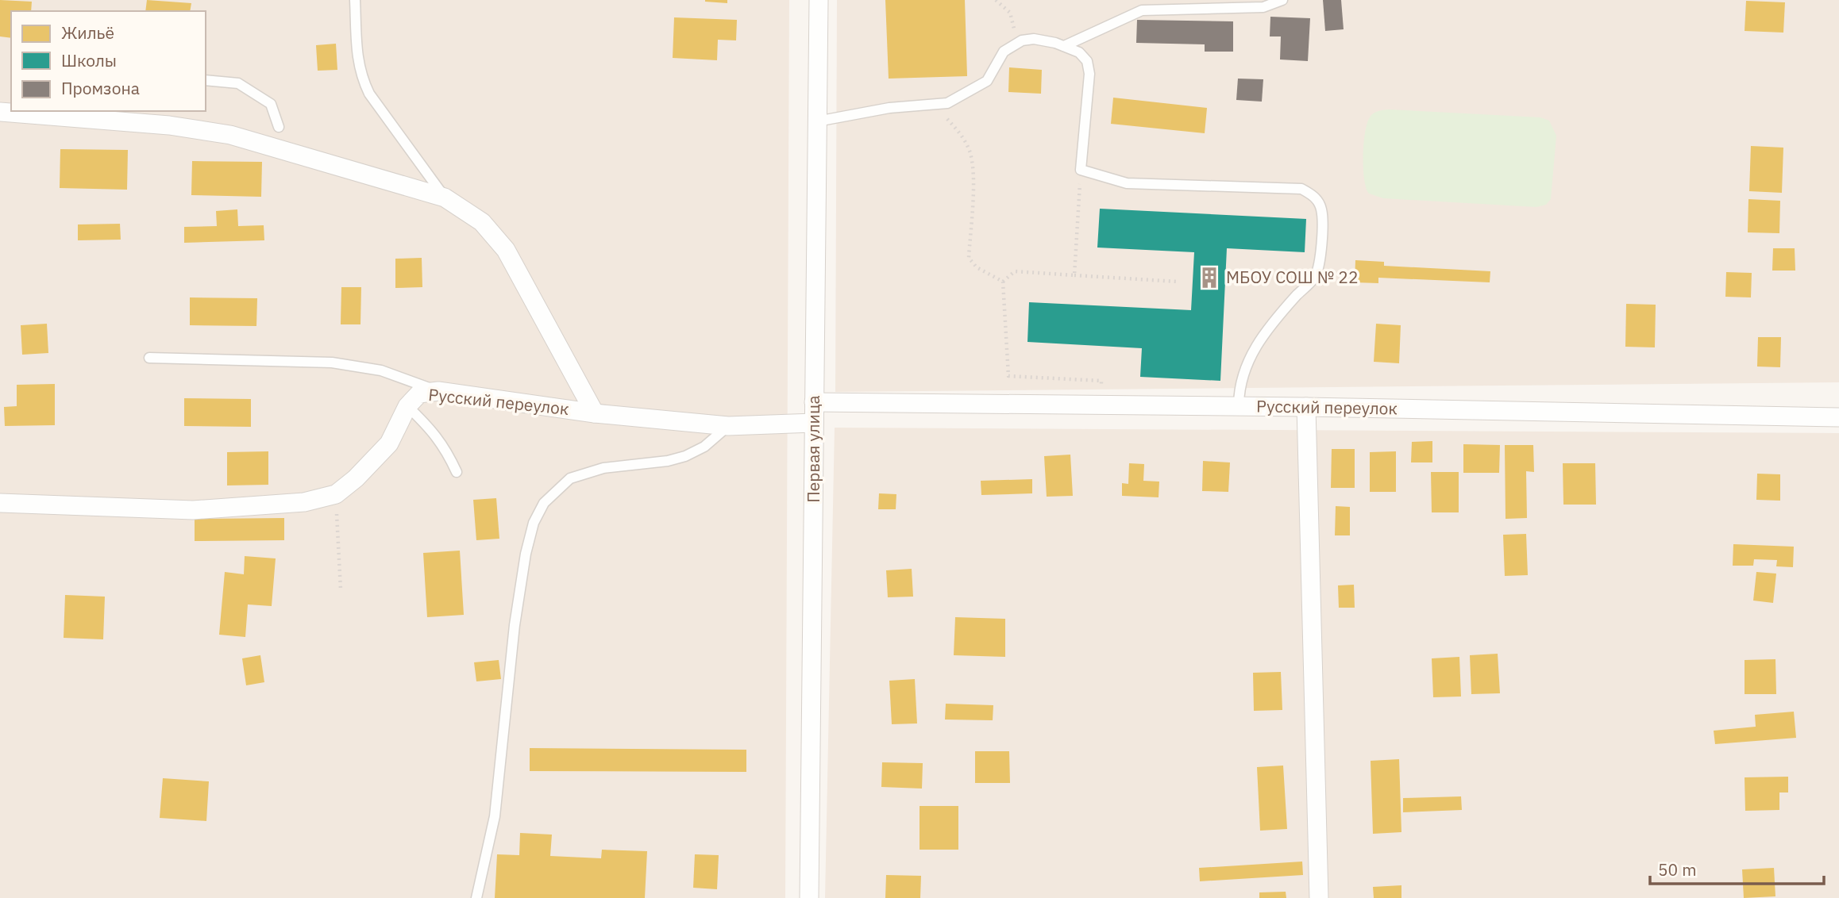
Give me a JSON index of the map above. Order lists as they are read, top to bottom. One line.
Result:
{"streets":{"street":["Русский переулок","Первая улица"]},"crossings":[["Русский переулок","Первая улица"]],"places":{"building":["МБОУ СОШ № 22"]},"legend":["Жильё","Школы","Промзона"],"scale_bar":"50 m"}
